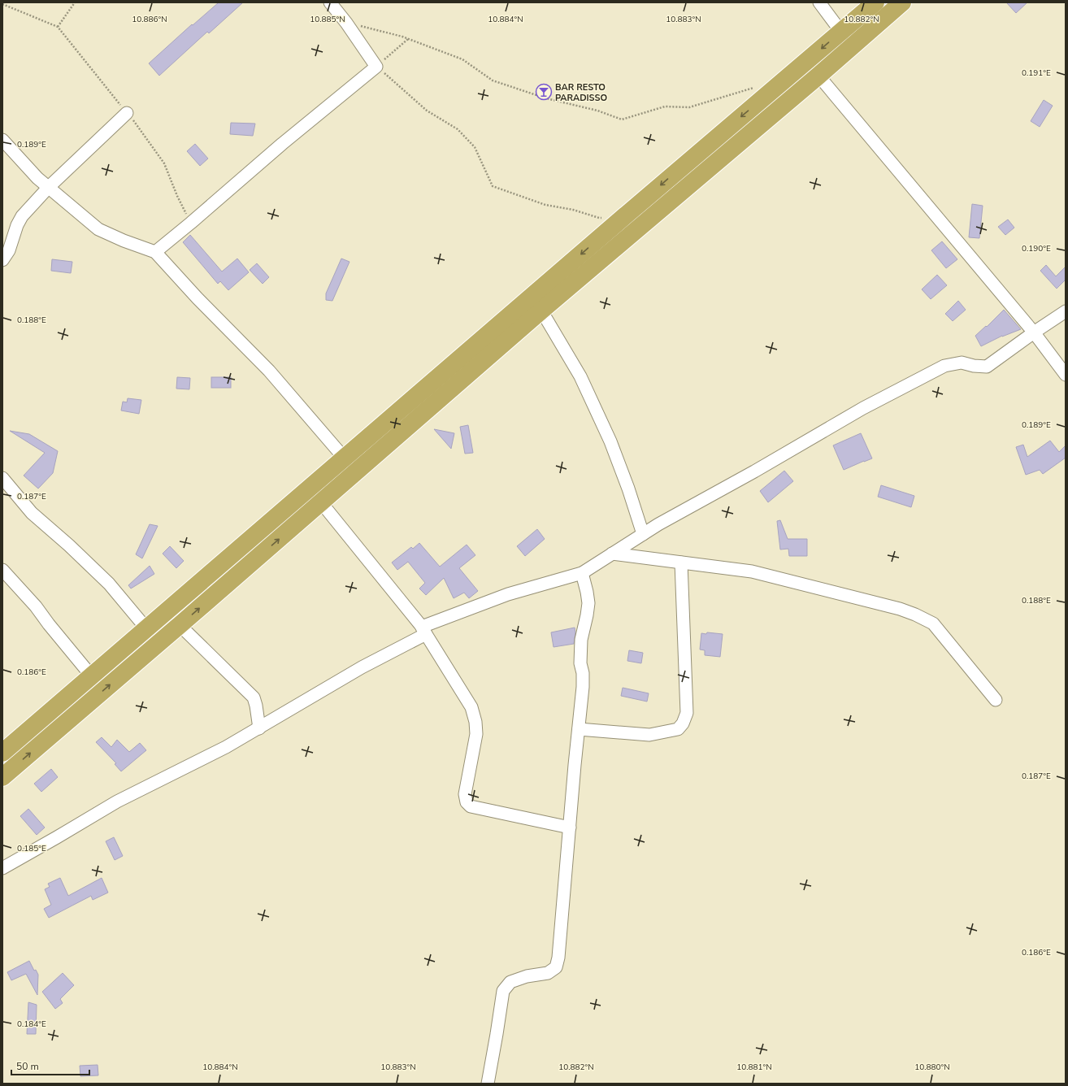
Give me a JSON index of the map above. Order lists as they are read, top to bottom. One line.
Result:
{"places":{"bar":["BAR RESTO PARADISSO"]},"scale_bar":"50 m","coordinates":["10.886°N","10.885°N","10.884°N","10.883°N","10.882°N","0.191°E","0.189°E","0.190°E","0.188°E","0.187°E","0.186°E","0.185°E","0.184°E","10.881°N","10.880°N"]}
